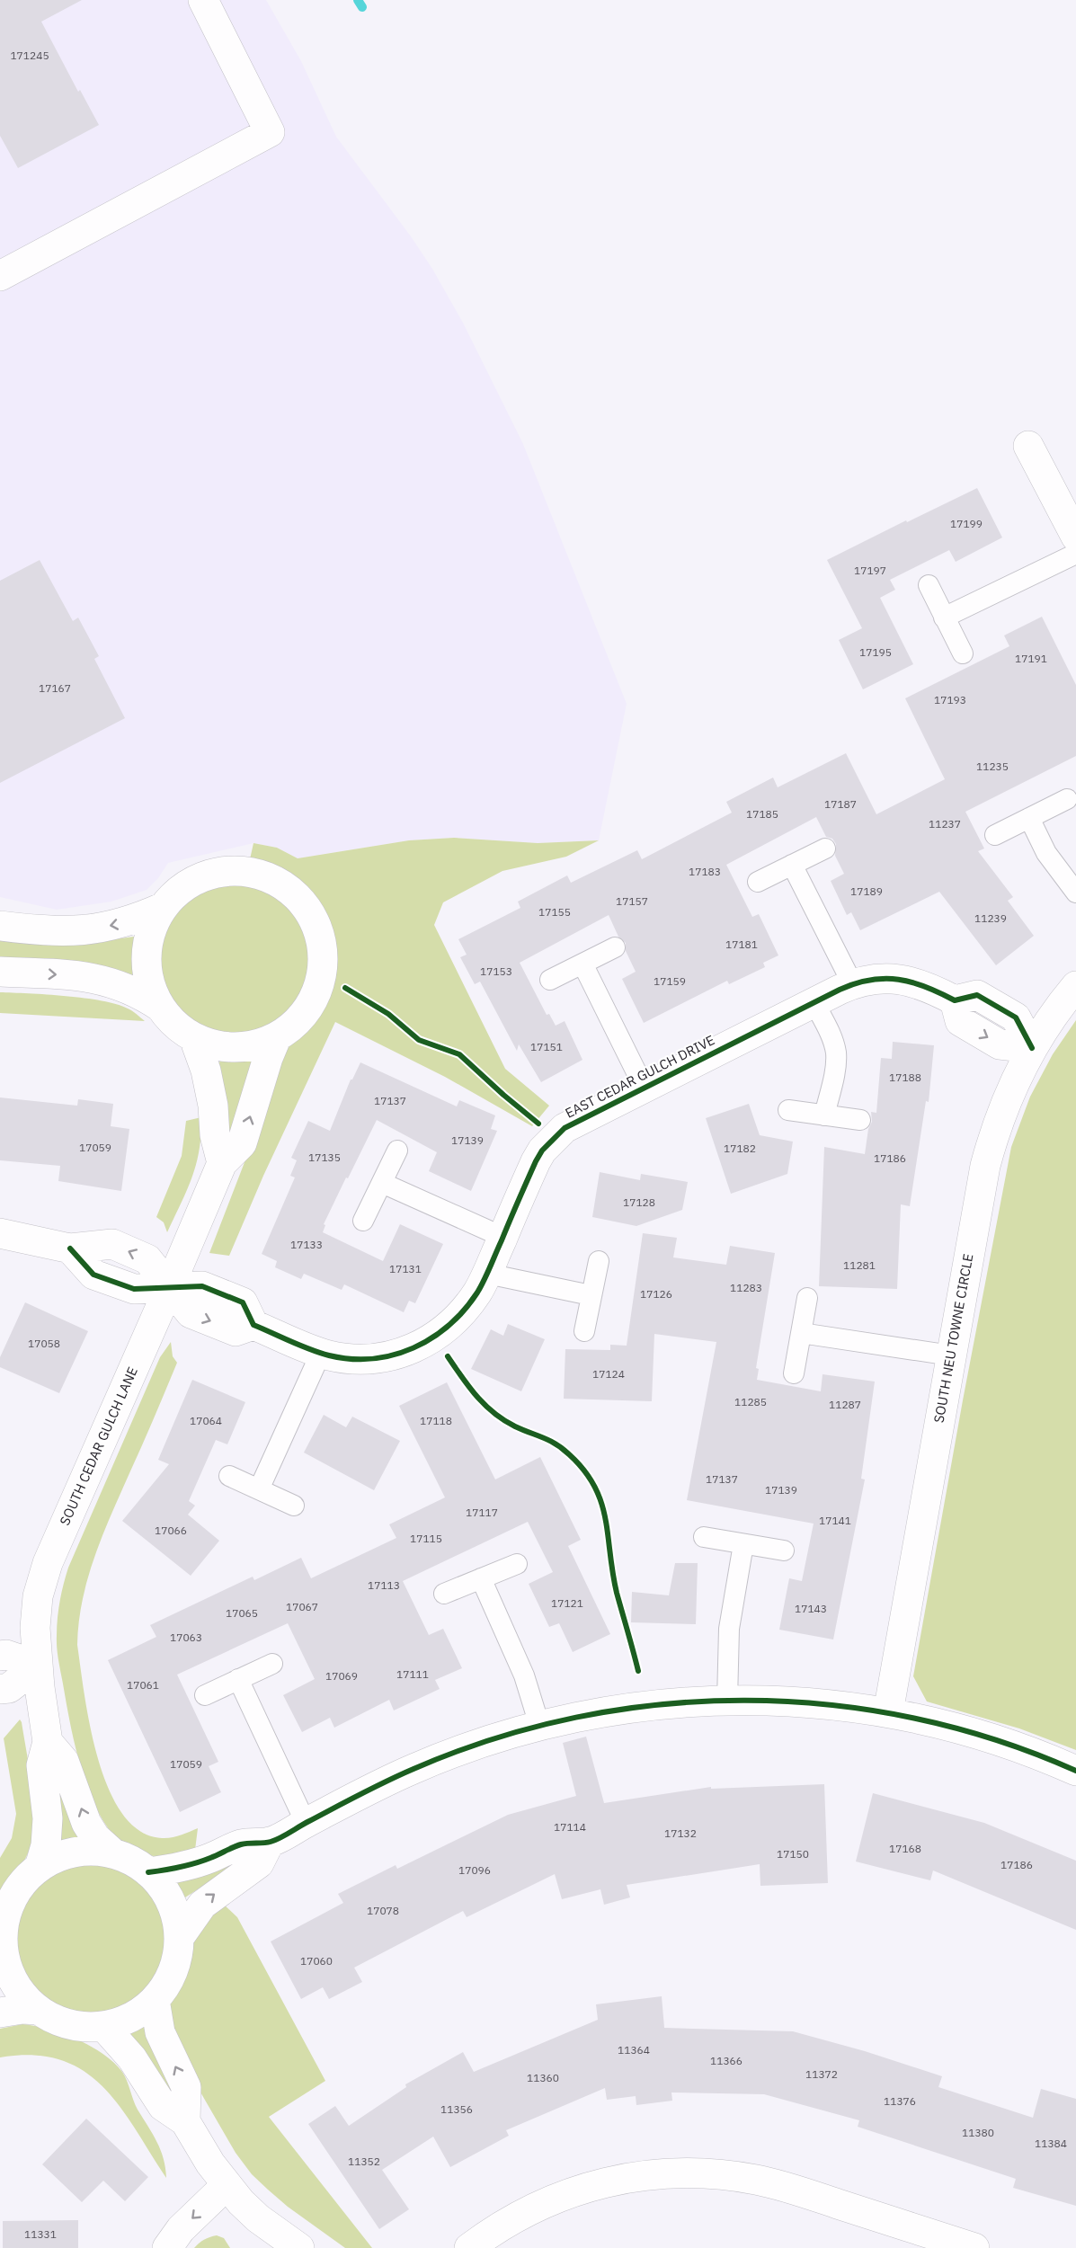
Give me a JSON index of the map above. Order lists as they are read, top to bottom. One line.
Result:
{"streets":{"street":["EAST CEDAR GULCH DRIVE","SOUTH NEU TOWNE CIRCLE","SOUTH CEDAR GULCH LANE"]},"crossings":[["EAST CEDAR GULCH DRIVE","SOUTH NEU TOWNE CIRCLE"],["EAST CEDAR GULCH DRIVE","SOUTH CEDAR GULCH LANE"]],"house_numbers":["171245","17199","17197","17195","17191","17167","17193","11235","17187","17185","11237","17183","17189","17157","17155","11239","17181","17153","17159","17151","17188","17137","17139","17059","17182","17135","17186","17128","17133","11281","17131","11283","17126","17058","17124","11285","11287","17064","17118","17137","17139","17117","17141","17066","17115","17113","17121","17067","17143","17065","17063","17111","17069","17061","17059","17114","17132","17168","17150","17186","17096","17078","17060","11364","11366","11372","11360","11376","11356","11380","11384","11352","11331"]}
